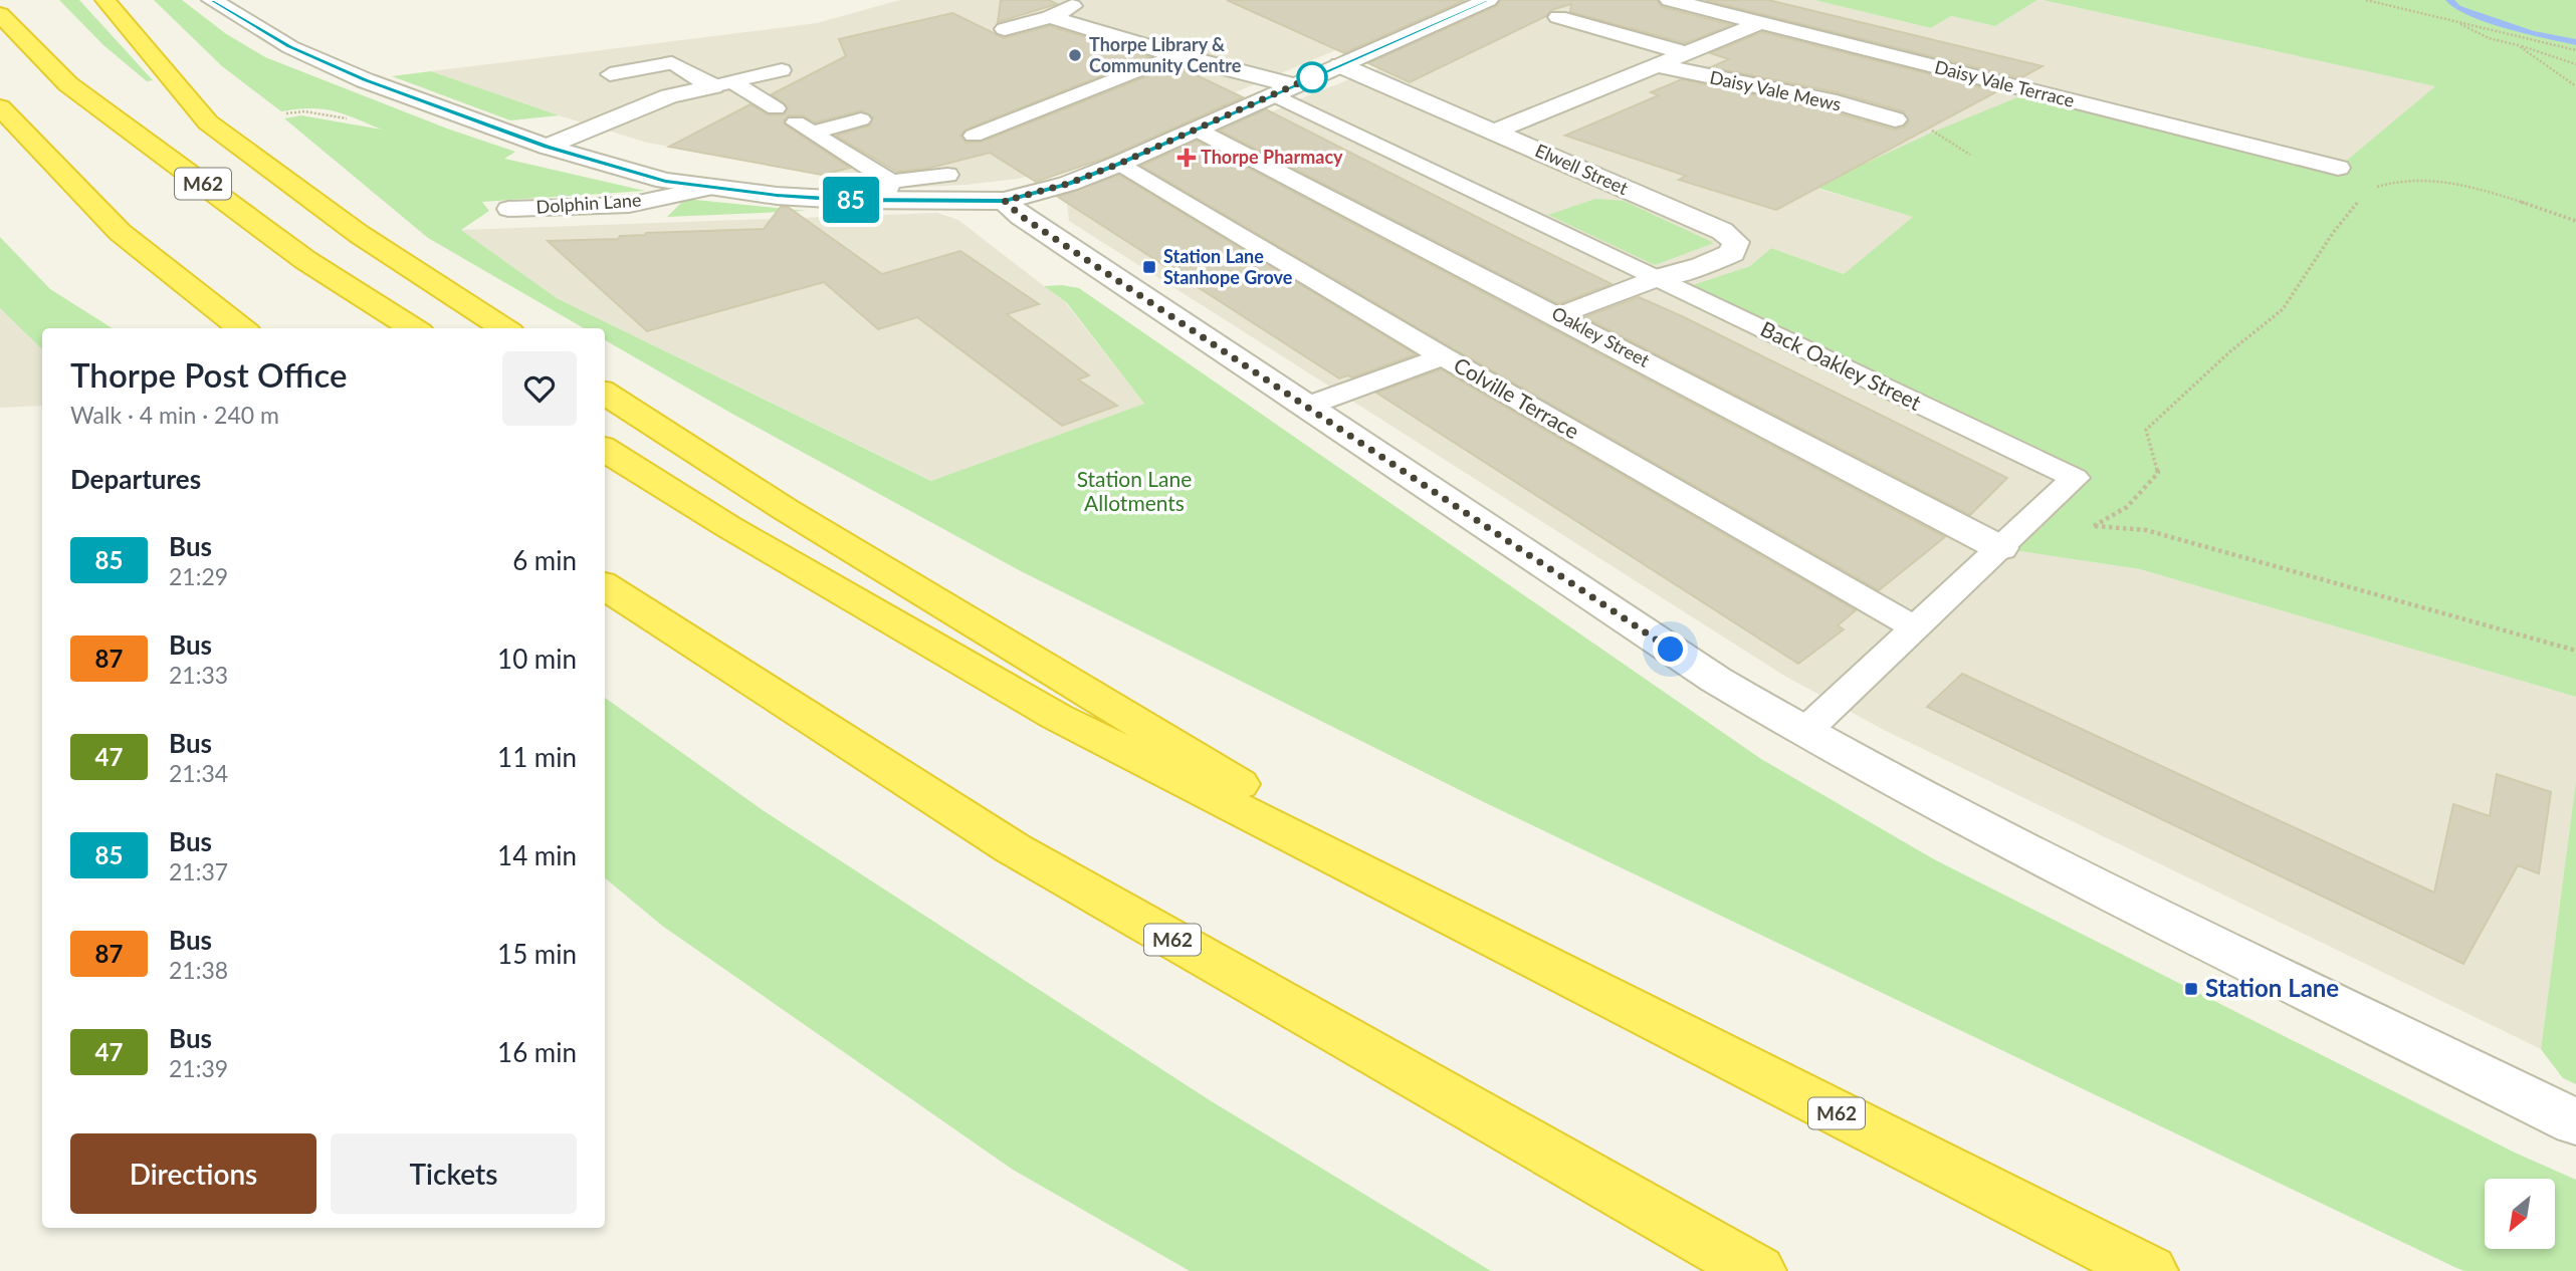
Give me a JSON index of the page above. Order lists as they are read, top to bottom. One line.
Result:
{"streets":{"highway":["M62"],"street":["Daisy Vale Terrace","Daisy Vale Mews","Elwell Street","Oakley Street"],"lane":["Dolphin Lane","Back Oakley Street","Colville Terrace"]},"crossings":[["Elwell Street","Back Oakley Street"],["Oakley Street","Back Oakley Street"],["Back Oakley Street","Colville Terrace"]],"parks":["Station Lane Allotments"],"places":{"other":["Thorpe Library & Community Centre"],"health":["Thorpe Pharmacy"],"transit":["Station Lane Stanhope Grove","Station Lane"]},"lines":["bus line 85"],"north":"bottom left","page":{"on_map":"85","heading":[["Thorpe Post Office","Walk · 4 min · 240 m"],"Departures"],"list":[{"mark":"85","name":"Bus","note":"21:29","value":"6 min"},{"mark":"87","name":"Bus","note":"21:33","value":"10 min"},{"mark":"47","name":"Bus","note":"21:34","value":"11 min"},{"mark":"85","name":"Bus","note":"21:37","value":"14 min"},{"mark":"87","name":"Bus","note":"21:38","value":"15 min"},{"mark":"47","name":"Bus","note":"21:39","value":"16 min"}],"buttons":["Directions","Tickets"]}}
